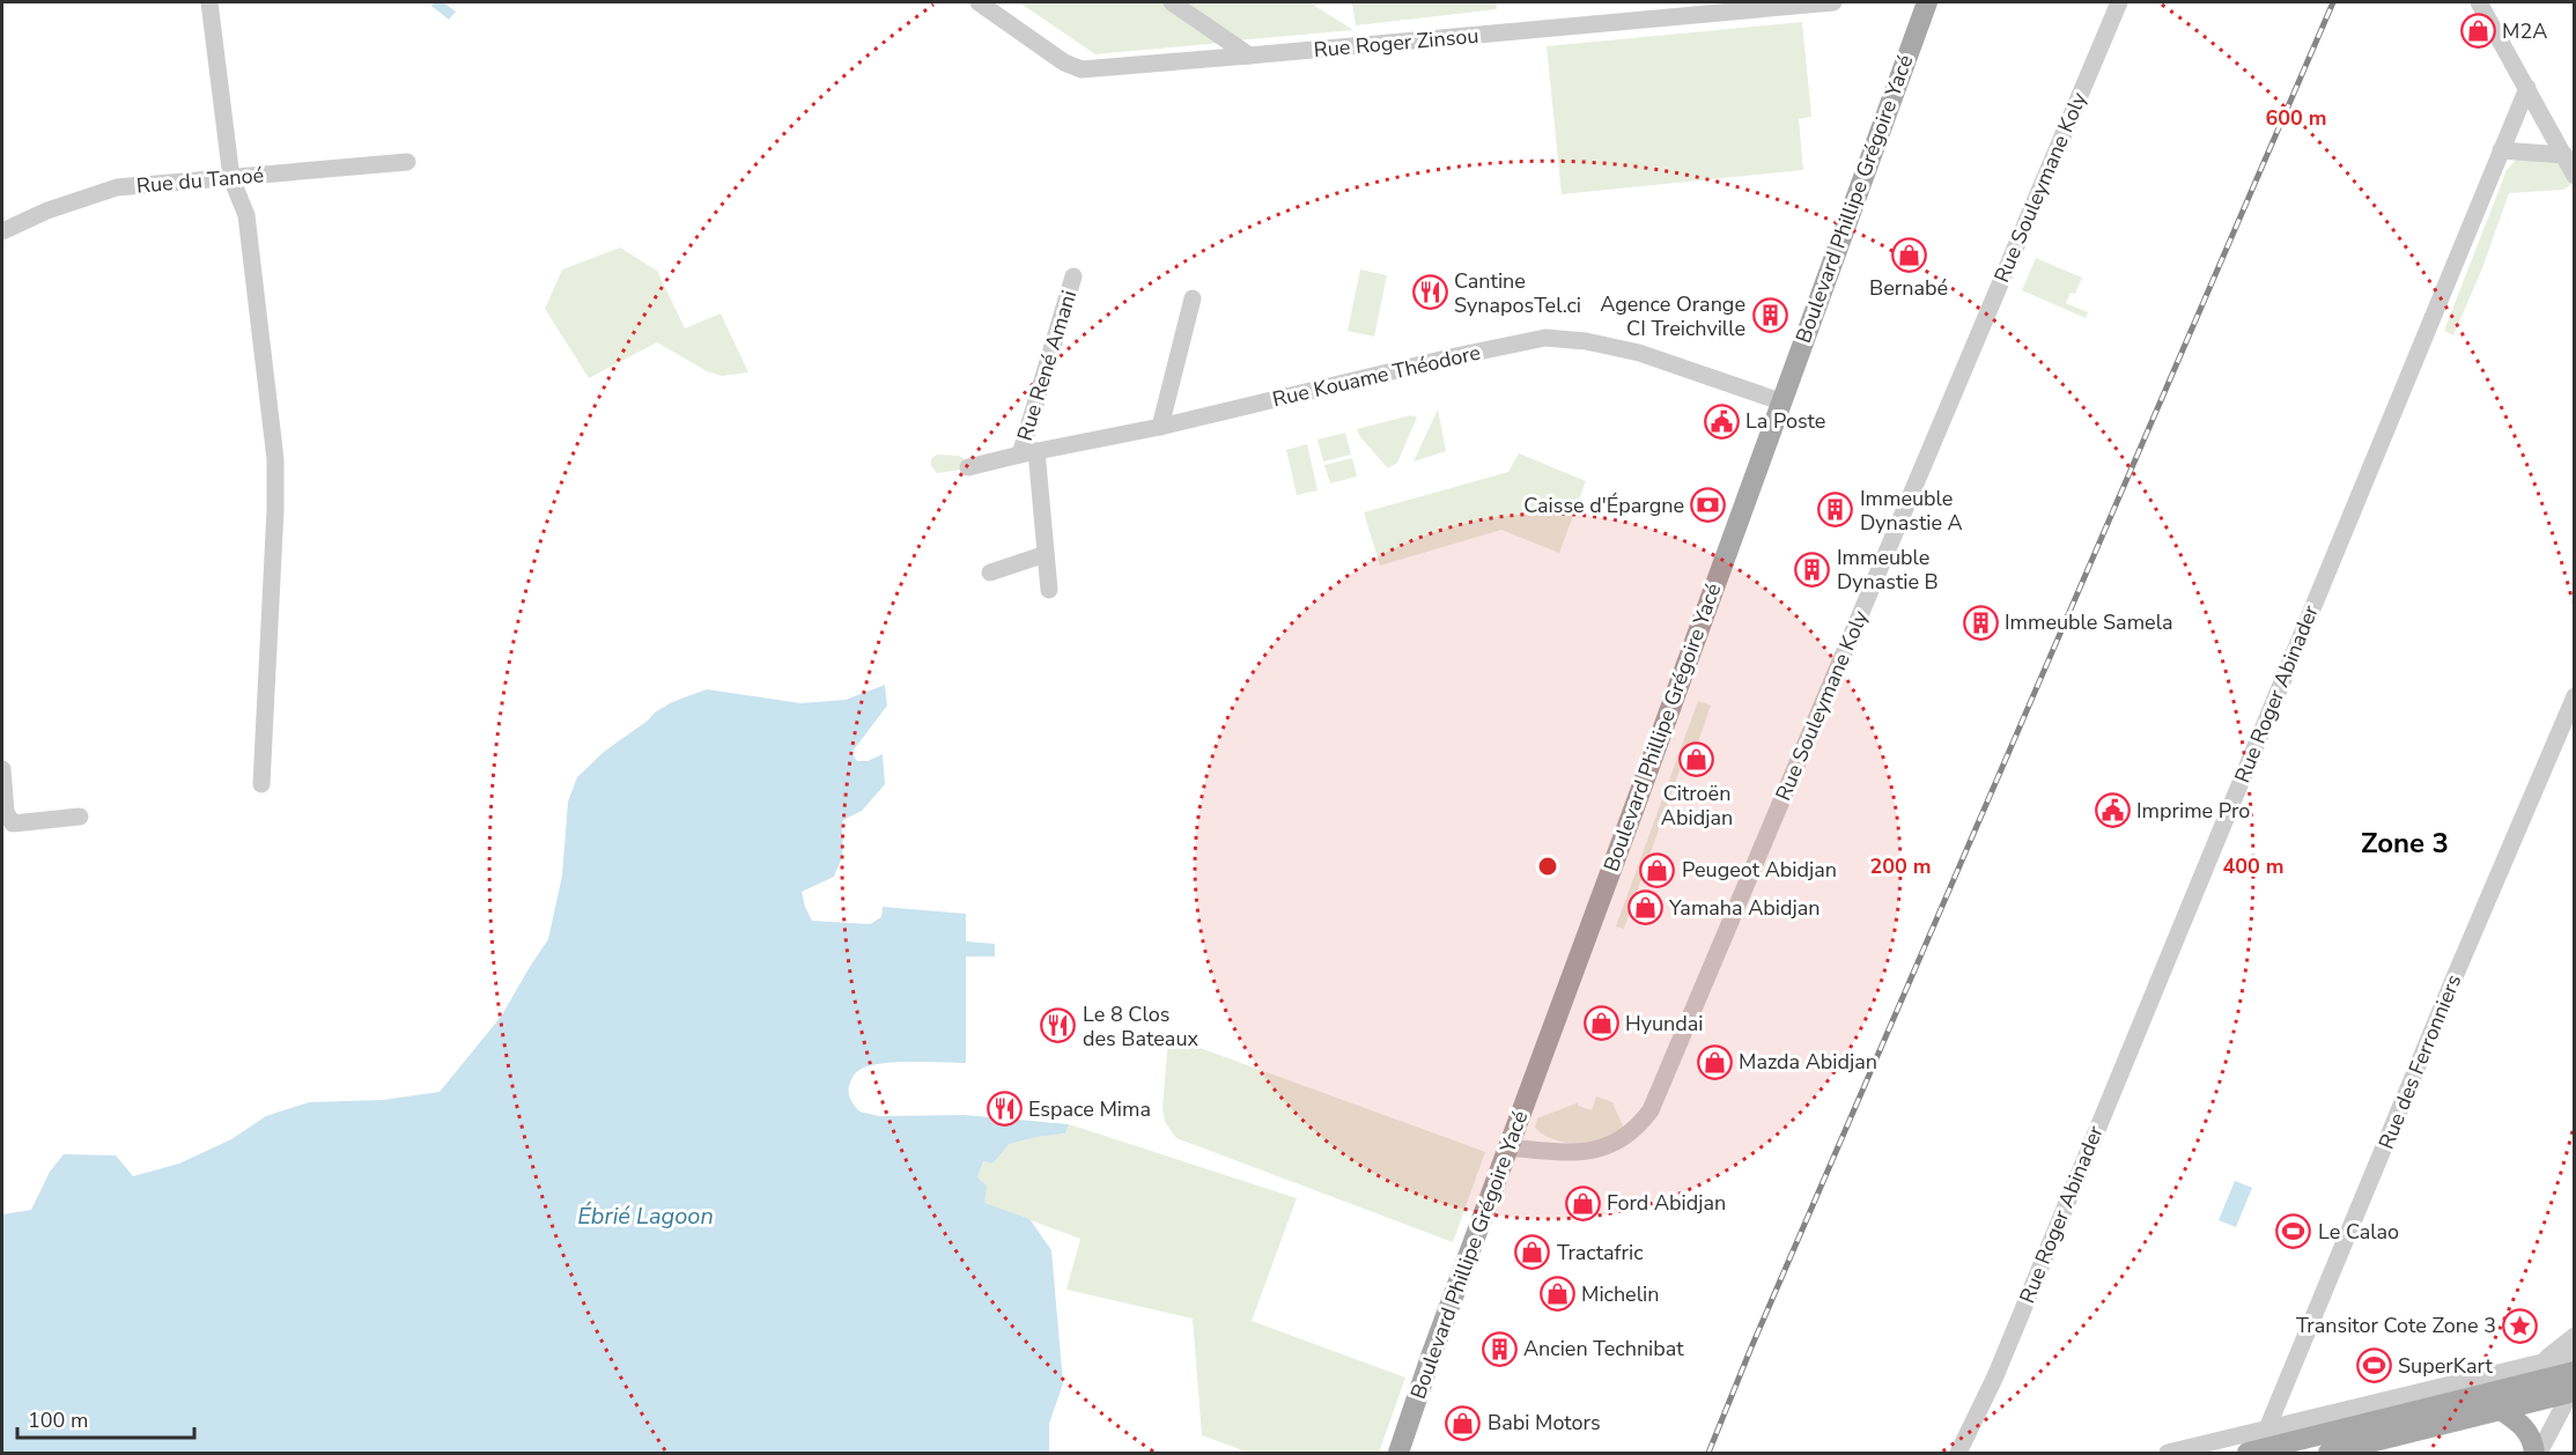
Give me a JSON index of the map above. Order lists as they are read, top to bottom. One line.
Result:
{"streets":{"main road":["Boulevard Phillipe Grégoire Yacé"],"street":["Rue Roger Zinsou","Rue du Tanoé","Rue Souleymane Koly","Rue René Amani","Rue Kouame Théodore","Rue Roger Abinader","Rue des Ferronniers"]},"crossings":[["Rue Souleymane Koly","Boulevard Phillipe Grégoire Yacé"],["Boulevard Phillipe Grégoire Yacé","Rue Kouame Théodore"],["Rue René Amani","Rue Kouame Théodore"]],"districts":["Zone 3"],"water":["Ébrié Lagoon"],"places":{"shop":["M2A","Bernabé","Citroën Abidjan","Peugeot Abidjan","Yamaha Abidjan","Hyundai","Mazda Abidjan","Ford Abidjan","Tractafric","Michelin","Babi Motors"],"restaurant":["Cantine SynaposTel.ci","Le 8 Clos des Bateaux","Espace Mima"],"building":["Agence Orange CI Treichville","Immeuble Dynastie A","Immeuble Dynastie B","Immeuble Samela","Ancien Technibat"],"public building":["La Poste","Imprime Pro"],"bank":["Caisse d'Épargne"],"sports":["Le Calao","SuperKart"],"place":["Transitor Cote Zone 3"]},"scale_bar":"100 m","rings":["600 m","200 m","400 m"]}
